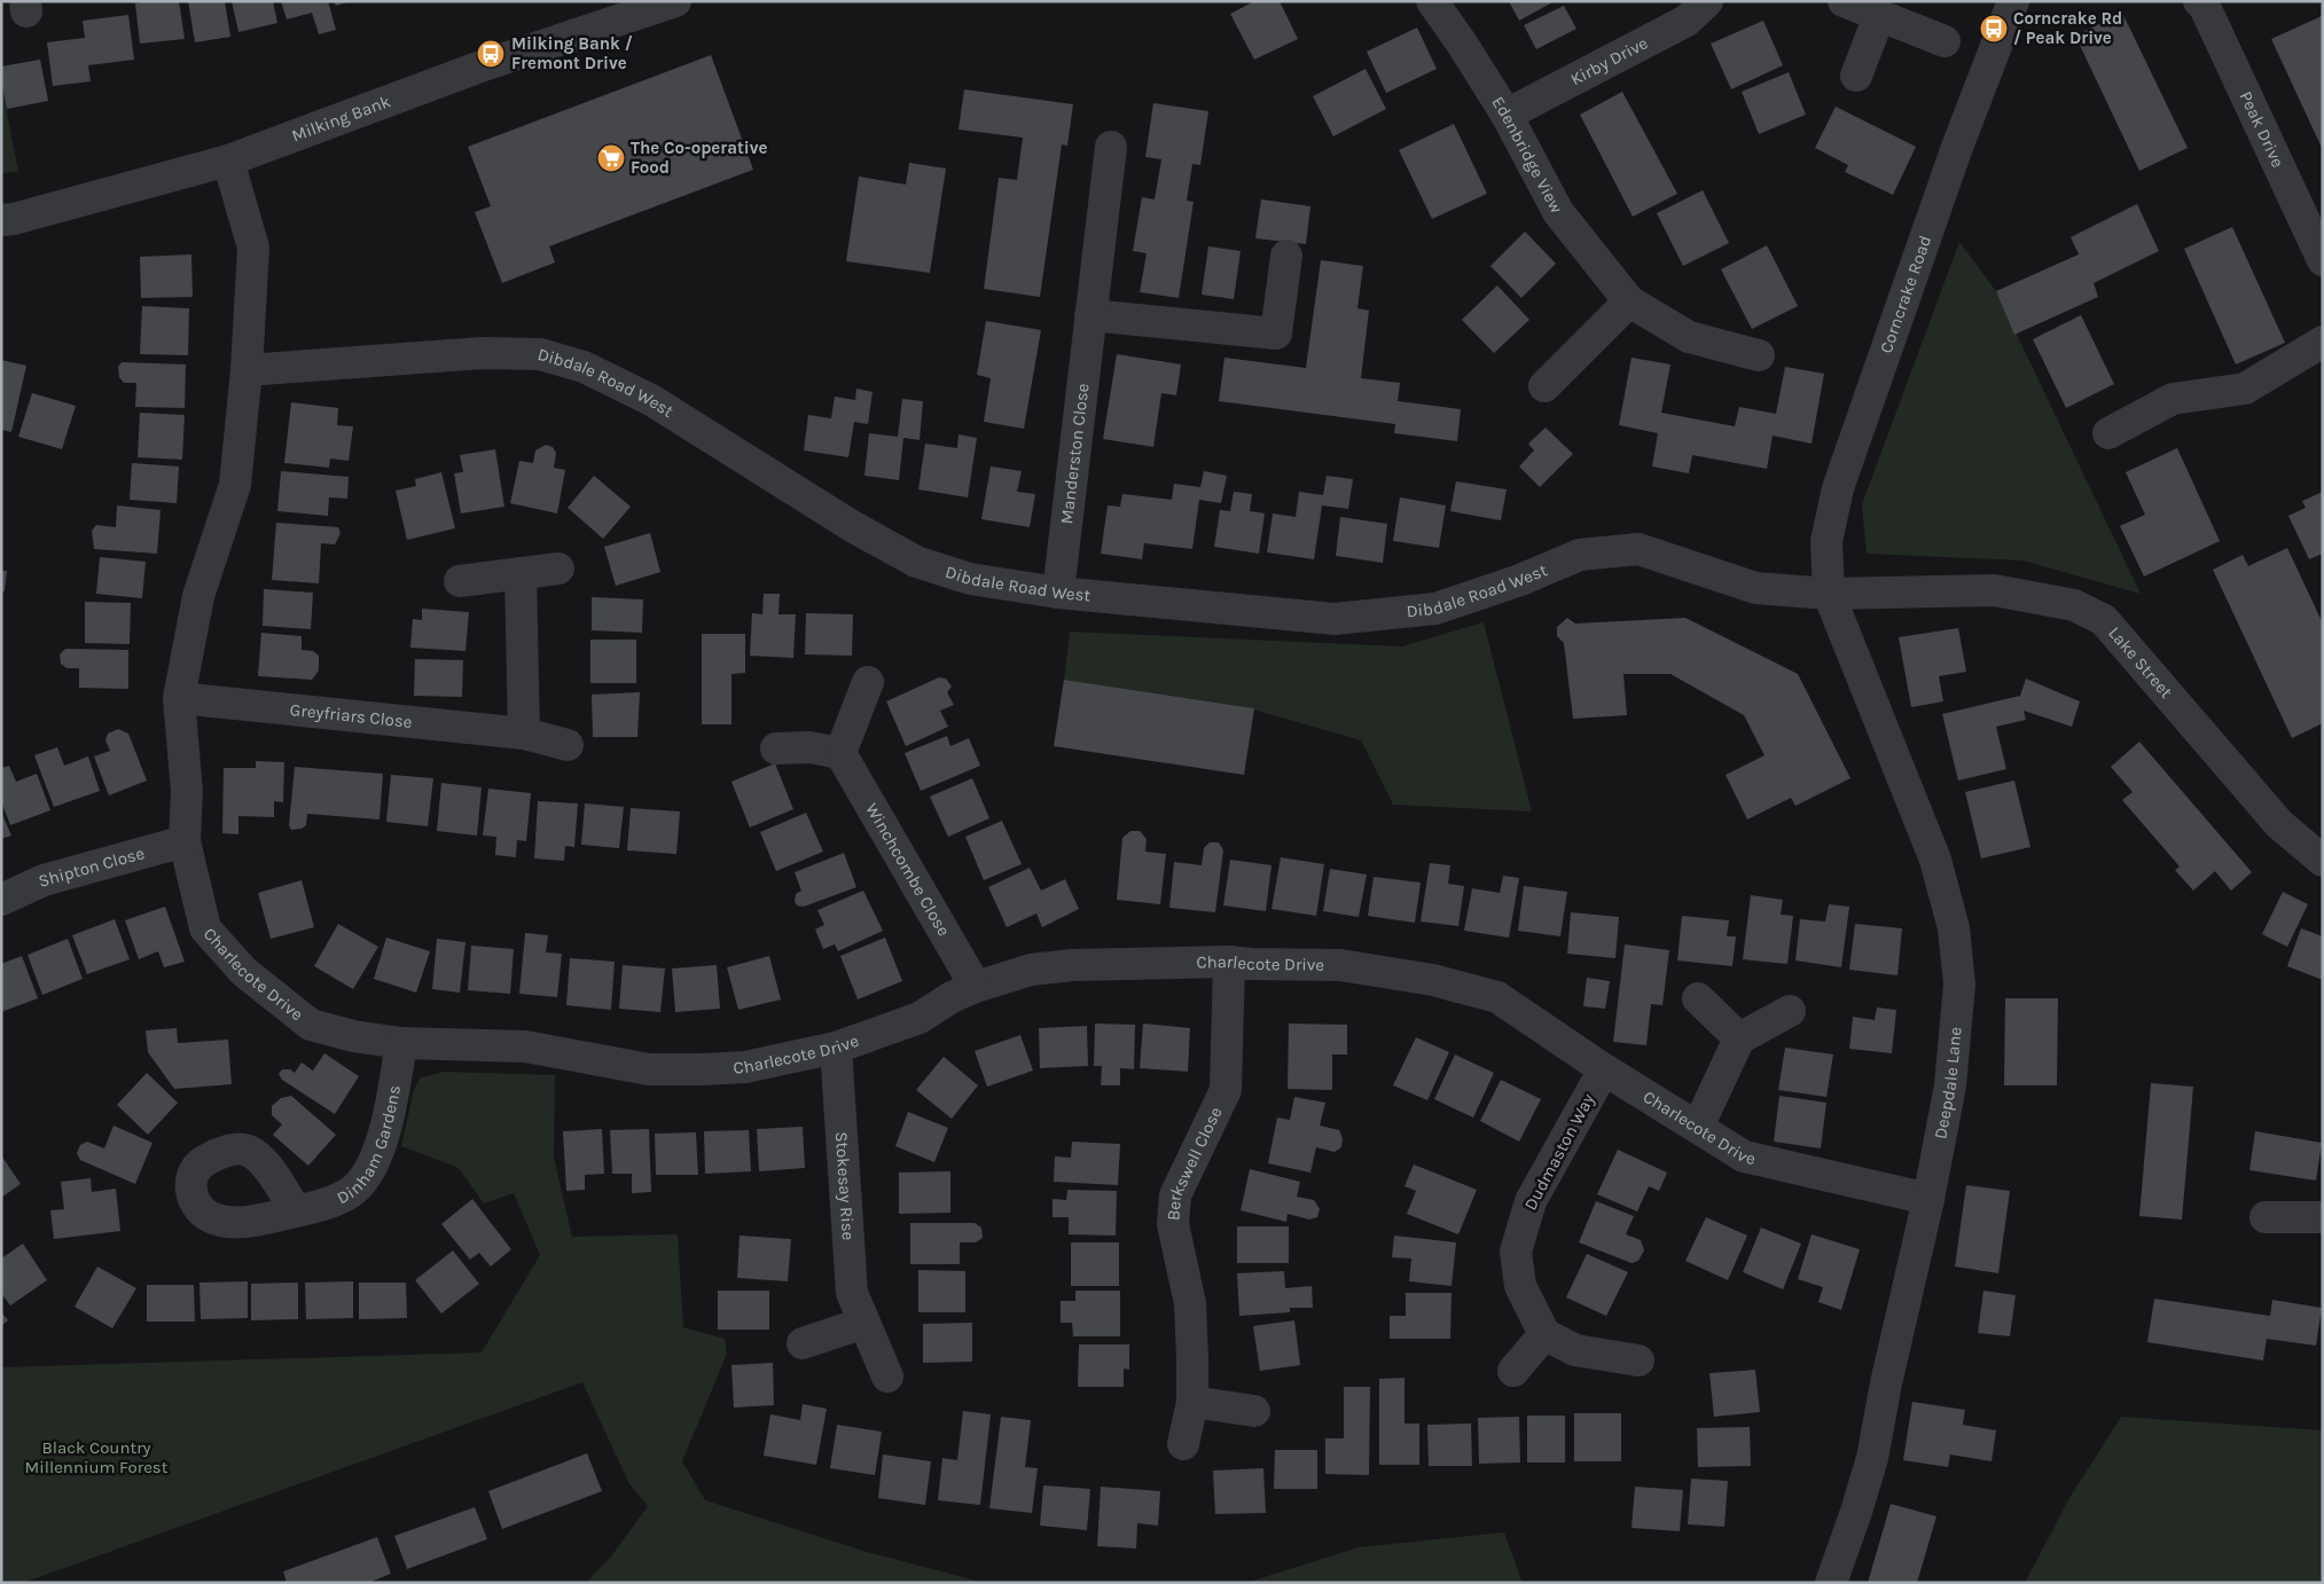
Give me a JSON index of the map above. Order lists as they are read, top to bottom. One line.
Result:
{"streets":{"street":["Kirby Drive","Milking Bank","Peak Drive","Edenbridge View","Corncrake Road","Dibdale Road West","Manderston Close","Lake Street","Greyfriars Close","Shipton Close","Winchcombe Close","Charlecote Drive","Deepdale Lane","Dinham Gardens","Dudmaston Way","Berkswell Close","Stokesay Rise"]},"crossings":[["Kirby Drive","Edenbridge View"],["Milking Bank","Charlecote Drive"],["Corncrake Road","Dibdale Road West"],["Corncrake Road","Lake Street"],["Corncrake Road","Deepdale Lane"],["Dibdale Road West","Manderston Close"],["Dibdale Road West","Lake Street"],["Dibdale Road West","Charlecote Drive"],["Dibdale Road West","Deepdale Lane"],["Lake Street","Deepdale Lane"],["Greyfriars Close","Charlecote Drive"],["Shipton Close","Charlecote Drive"],["Winchcombe Close","Charlecote Drive"],["Charlecote Drive","Deepdale Lane"],["Charlecote Drive","Dinham Gardens"],["Charlecote Drive","Dudmaston Way"],["Charlecote Drive","Berkswell Close"],["Charlecote Drive","Stokesay Rise"]],"parks":["Black Country Millennium Forest"],"places":{"bus stop":["Corncrake Rd / Peak Drive","Milking Bank / Fremont Drive"],"supermarket":["The Co-operative Food"]}}
